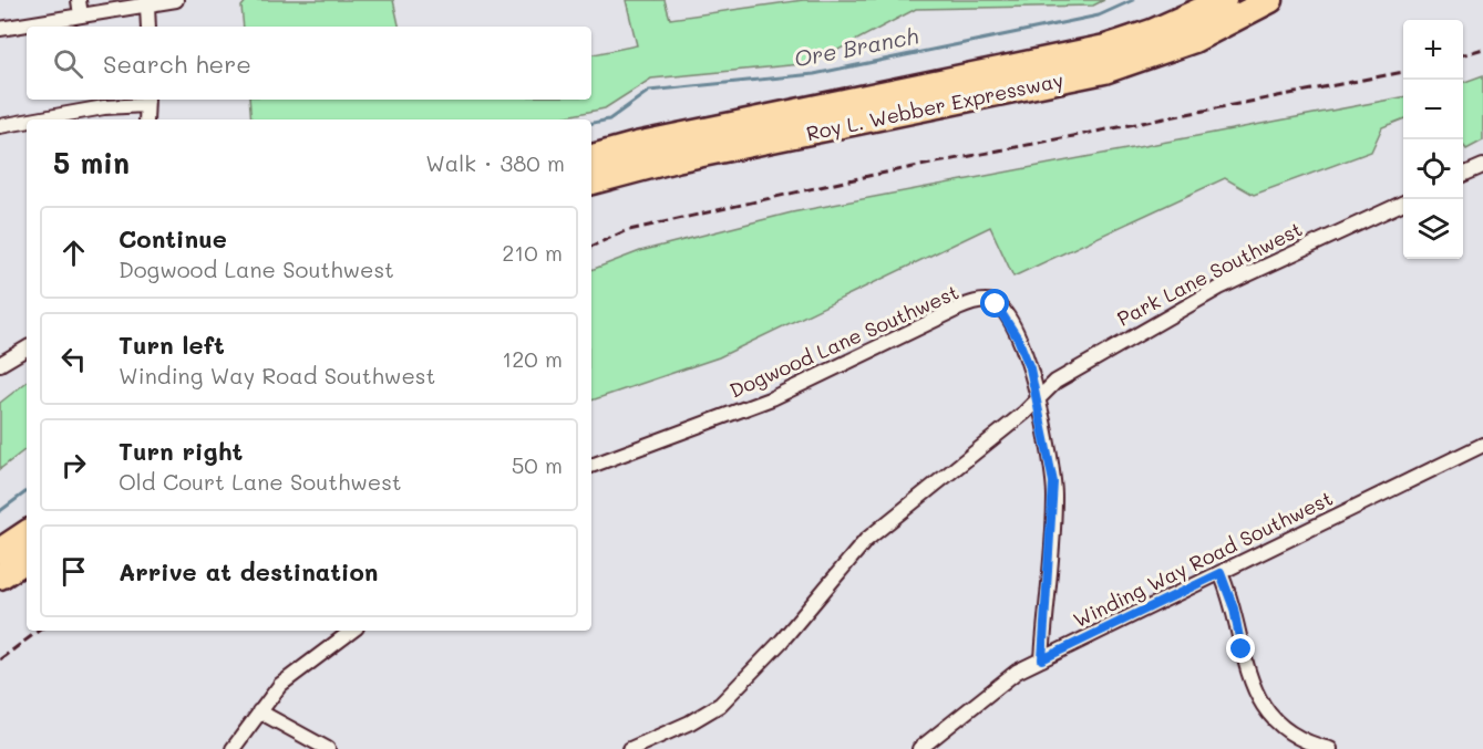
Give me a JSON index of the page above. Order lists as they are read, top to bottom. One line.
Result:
{"streets":{"highway":["Roy L. Webber Expressway"],"street":["Park Lane Southwest","Dogwood Lane Southwest","Winding Way Road Southwest"]},"crossings":[["Park Lane Southwest","Dogwood Lane Southwest"],["Dogwood Lane Southwest","Winding Way Road Southwest"]],"water":["Ore Branch"],"page":{"map_buttons":["+","−"],"search":"Search here","heading":["5 min","Walk · 380 m"],"list":[["Continue","Dogwood Lane Southwest","210 m"],["Turn left","Winding Way Road Southwest","120 m"],["Turn right","Old Court Lane Southwest","50 m"],"Arrive at destination"]}}
